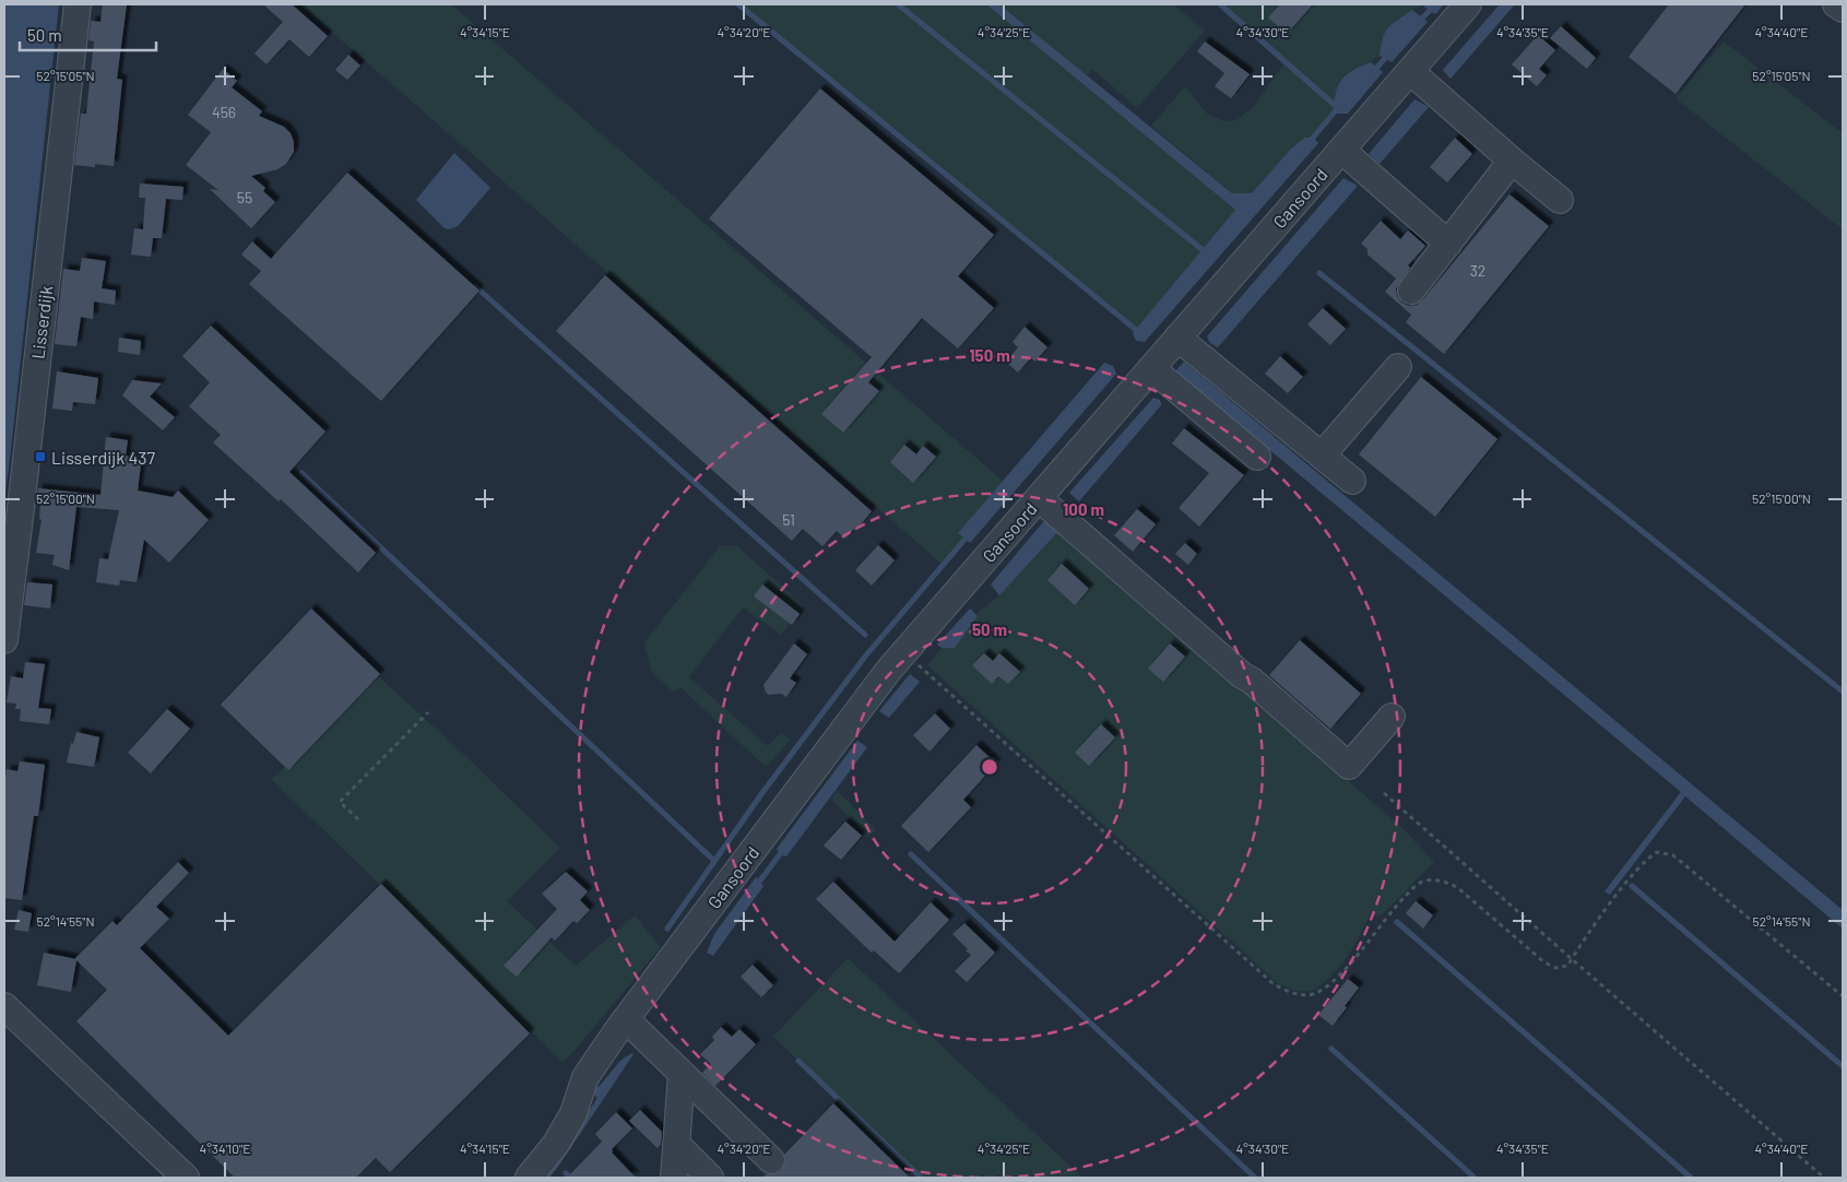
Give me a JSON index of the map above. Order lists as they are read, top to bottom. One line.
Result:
{"streets":{"street":["Gansoord","Lisserdijk"]},"places":{"transit":["Lisserdijk 437"]},"house_numbers":["456","55","32","51"],"scale_bar":"50 m","coordinates":["4°34'15\"E","4°34'20\"E","4°34'25\"E","4°34'30\"E","4°34'35\"E","4°34'40\"E","52°15'05\"N","52°15'00\"N","52°14'55\"N","4°34'10\"E"],"rings":["150 m","100 m","50 m"]}
